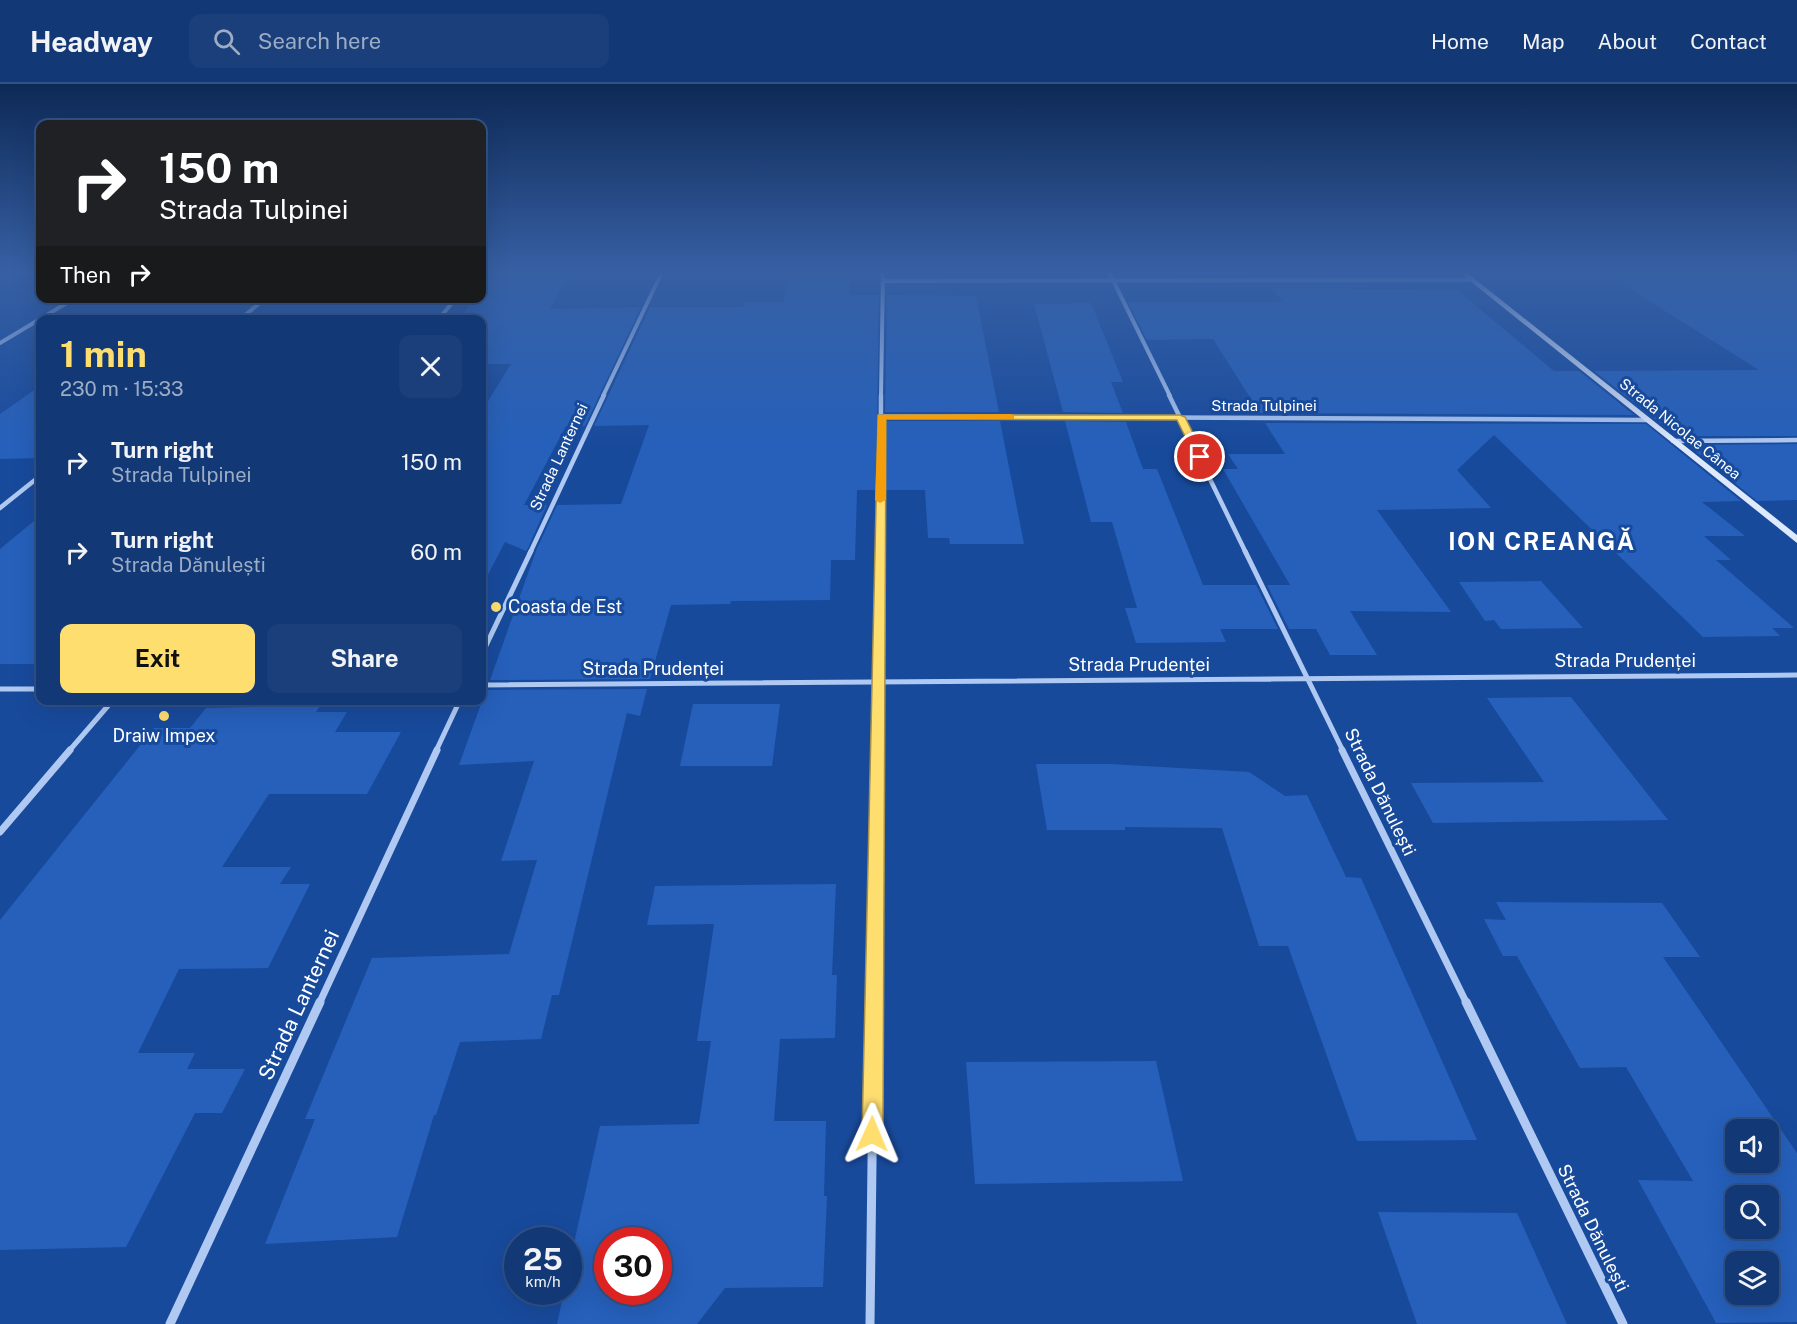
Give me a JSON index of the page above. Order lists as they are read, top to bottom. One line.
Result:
{"streets":{"street":["Strada Tulpinei","Strada Nicolae Cânea","Strada Lanternei","Strada Prudenței","Strada Dănulești"]},"crossings":[["Strada Tulpinei","Strada Nicolae Cânea"],["Strada Tulpinei","Strada Dănulești"],["Strada Prudenței","Strada Dănulești"]],"districts":["ION CREANGĂ"],"places":["Coasta de Est","Draiw Impex"],"page":{"header":"Headway","search":"Search here","nav":["Home","Map","About","Contact"],"turn":["150 m","Strada Tulpinei"],"then":"Then","heading":["1 min","230 m · 15:33"],"list":[{"name":"Turn right","note":"Strada Tulpinei","value":"150 m"},{"name":"Turn right","note":"Strada Dănulești","value":"60 m"}],"buttons":["Exit","Share"],"speed":"25 km/h","limit":"30"}}
